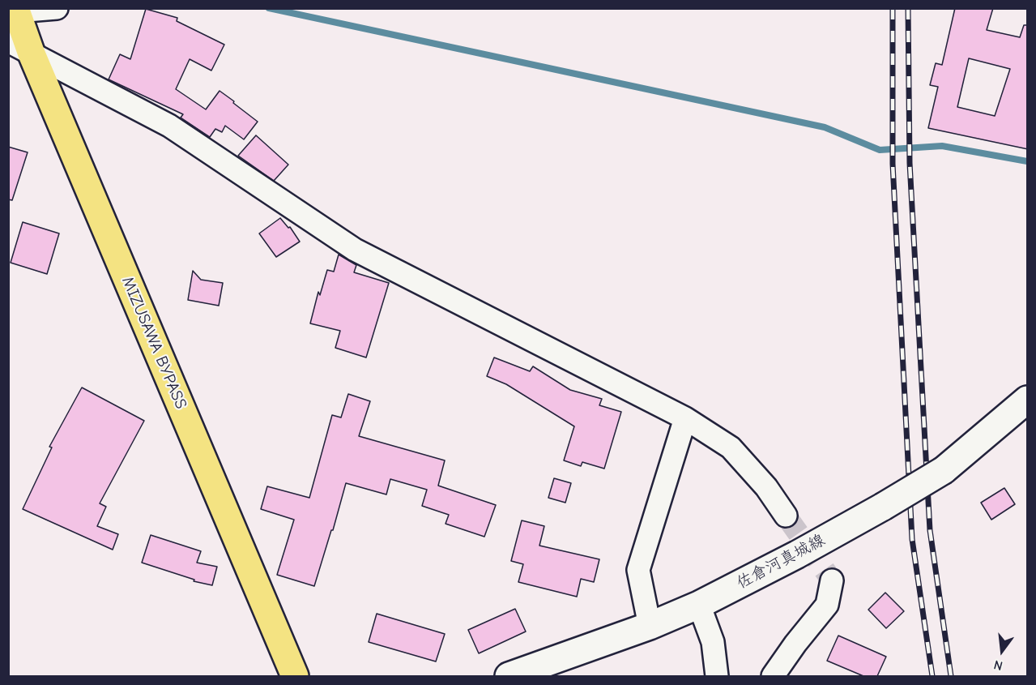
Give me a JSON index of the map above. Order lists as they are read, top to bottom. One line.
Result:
{"streets":{"highway":["MIZUSAWA BYPASS"],"main road":["佐倉河真城線"]},"north":"bottom"}
